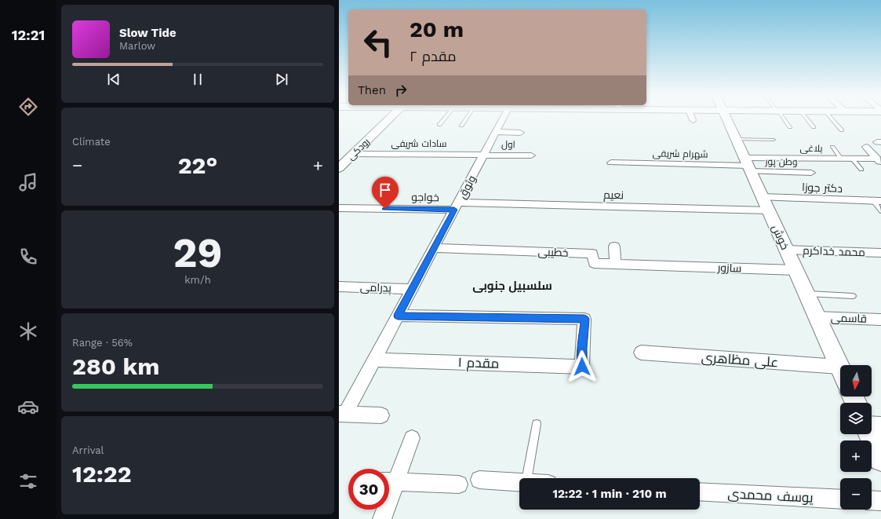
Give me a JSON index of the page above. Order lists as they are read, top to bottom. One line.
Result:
{"streets":{"street":["سادات شریفی","اول","بلاغی","رودکی","شهرام شریفی","وطن پور","وثوق","دکتر جوزا","نعیم","خواجو","خوش","محمد خداکرم","خطیبی","سازور","پدرامی","قاسمی","علی مظاهری","مقدم ۱","یوسف محمدی"]},"crossings":[["سادات شریفی","اول"],["سادات شریفی","رودکی"],["سادات شریفی","وثوق"],["اول","وثوق"],["بلاغی","شهرام شریفی"],["بلاغی","وطن پور"],["بلاغی","خوش"],["شهرام شریفی","وطن پور"],["شهرام شریفی","خوش"],["وطن پور","خوش"],["وثوق","نعیم"],["وثوق","خواجو"],["وثوق","خطیبی"],["وثوق","پدرامی"],["وثوق","مقدم ۱"],["دکتر جوزا","نعیم"],["دکتر جوزا","خوش"],["نعیم","خواجو"],["نعیم","خوش"],["خوش","محمد خداکرم"],["خوش","سازور"],["خوش","قاسمی"],["خوش","علی مظاهری"],["خطیبی","سازور"]],"districts":["سلسبیل جنوبی"],"north":"bottom","page":{"tabs":"12:21","turn":["20 m","مقدم ۲"],"song":["Slow Tide","Marlow"],"then":"Then","tile":["Climate",["29","km/h"],["Range · 56%","280 km"],["Arrival","12:22"]],"heat":["−","22°","+"],"map_buttons":["+","−"],"limit":"30","trip":"12:22 · 1 min · 210 m"}}
